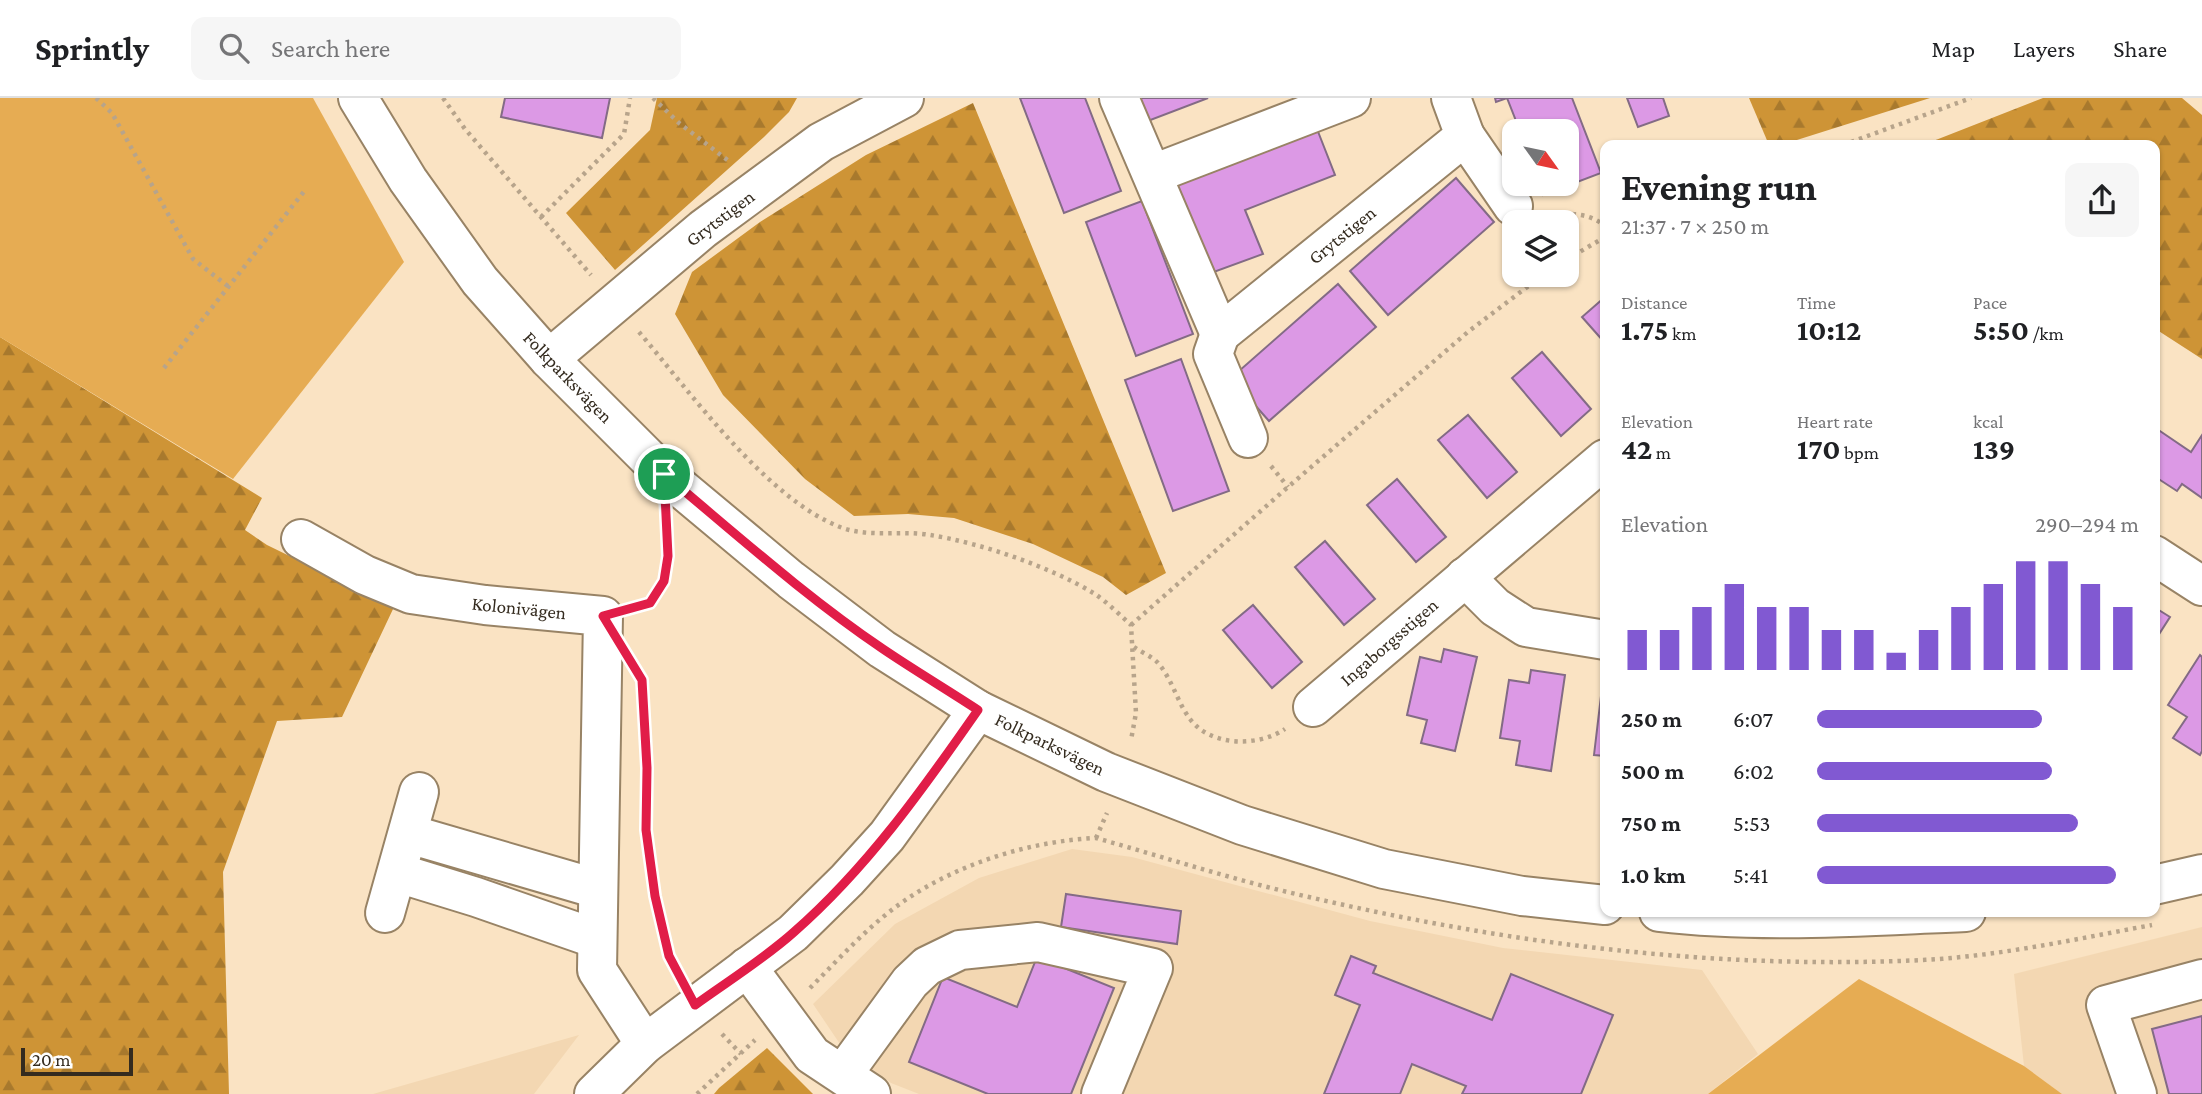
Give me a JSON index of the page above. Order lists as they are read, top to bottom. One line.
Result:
{"streets":{"street":["Grytstigen","Folkparksvägen","Kolonivägen","Ingaborgsstigen"]},"crossings":[["Grytstigen","Folkparksvägen"]],"scale_bar":"20 m","north":"bottom right","page":{"header":"Sprintly","search":"Search here","nav":["Map","Layers","Share"],"heading":["Evening run","21:37 · 7 × 250 m"],"stats":[["Distance","1.75 km"],["Time","10:12"],["Pace","5:50 /km"],["Elevation","42 m"],["Heart rate","170 bpm"],["kcal","139"]],"chart":["Elevation","290–294 m"],"list":[{"name":"250 m","note":"6:07"},{"name":"500 m","note":"6:02"},{"name":"750 m","note":"5:53"},{"name":"1.0 km","note":"5:41"}],"scale":"20 m"}}
